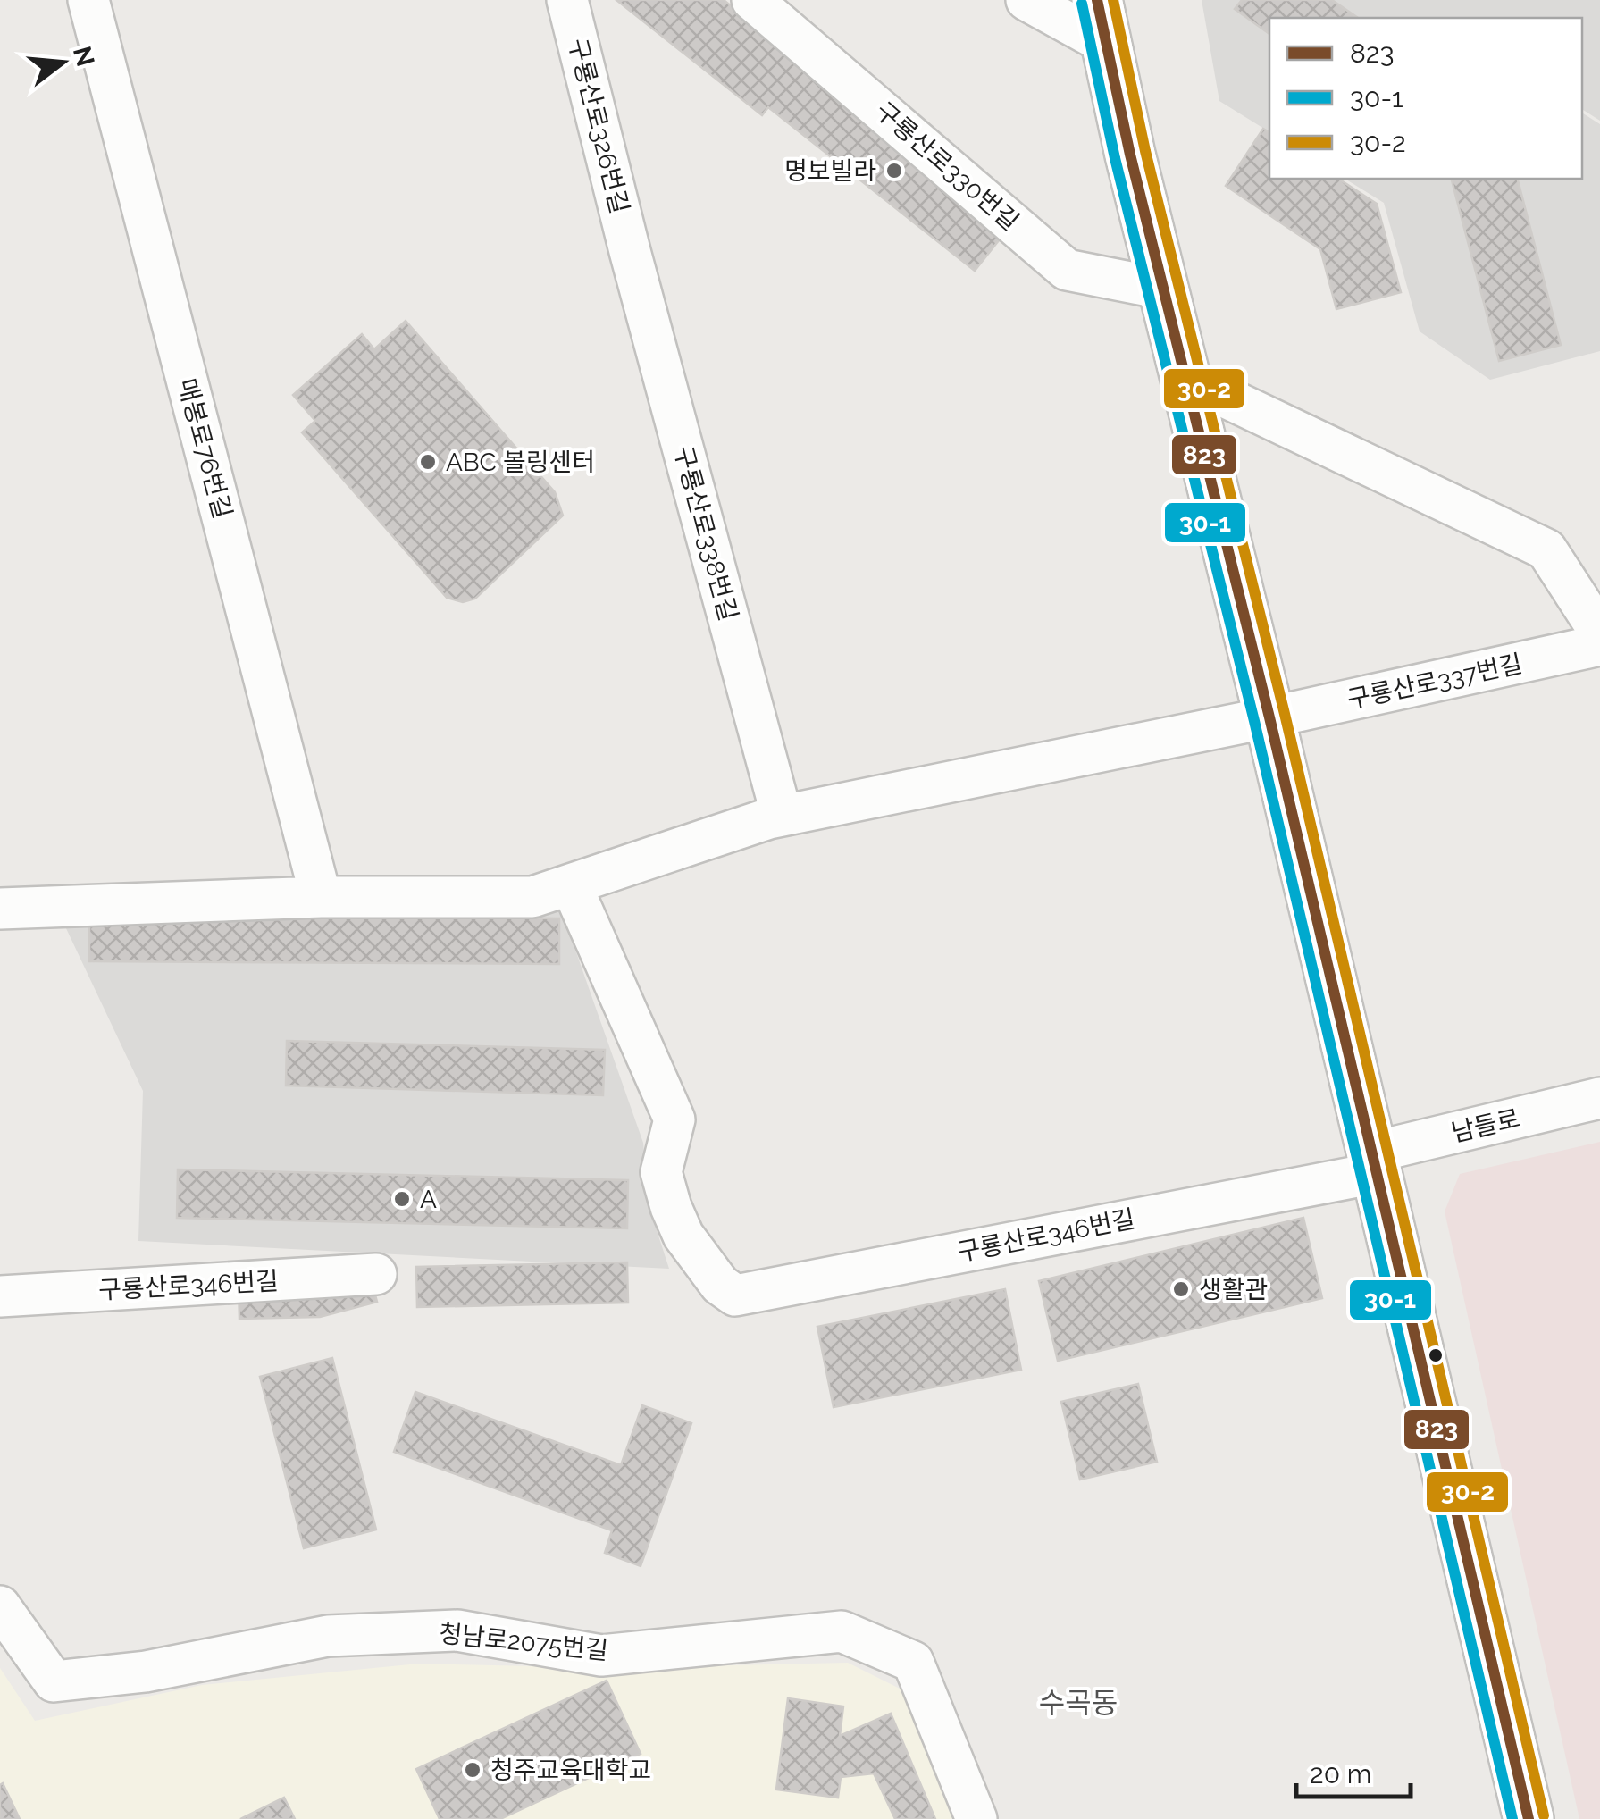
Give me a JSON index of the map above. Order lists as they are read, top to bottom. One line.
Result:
{"streets":{"street":["구룡산로326번길","구룡산로330번길","매봉로76번길","구룡산로338번길","구룡산로337번길","남들로","구룡산로346번길","청남로2075번길"]},"crossings":[["구룡산로326번길","구룡산로338번길"],["남들로","구룡산로346번길"]],"districts":["수곡동"],"places":["명보빌라","ABC 볼링센터","A","생활관","청주교육대학교"],"lines":["transit line 823","transit line 30-2","transit line 30-1"],"legend":["823","30-1","30-2"],"scale_bar":"20 m","north":"right"}
